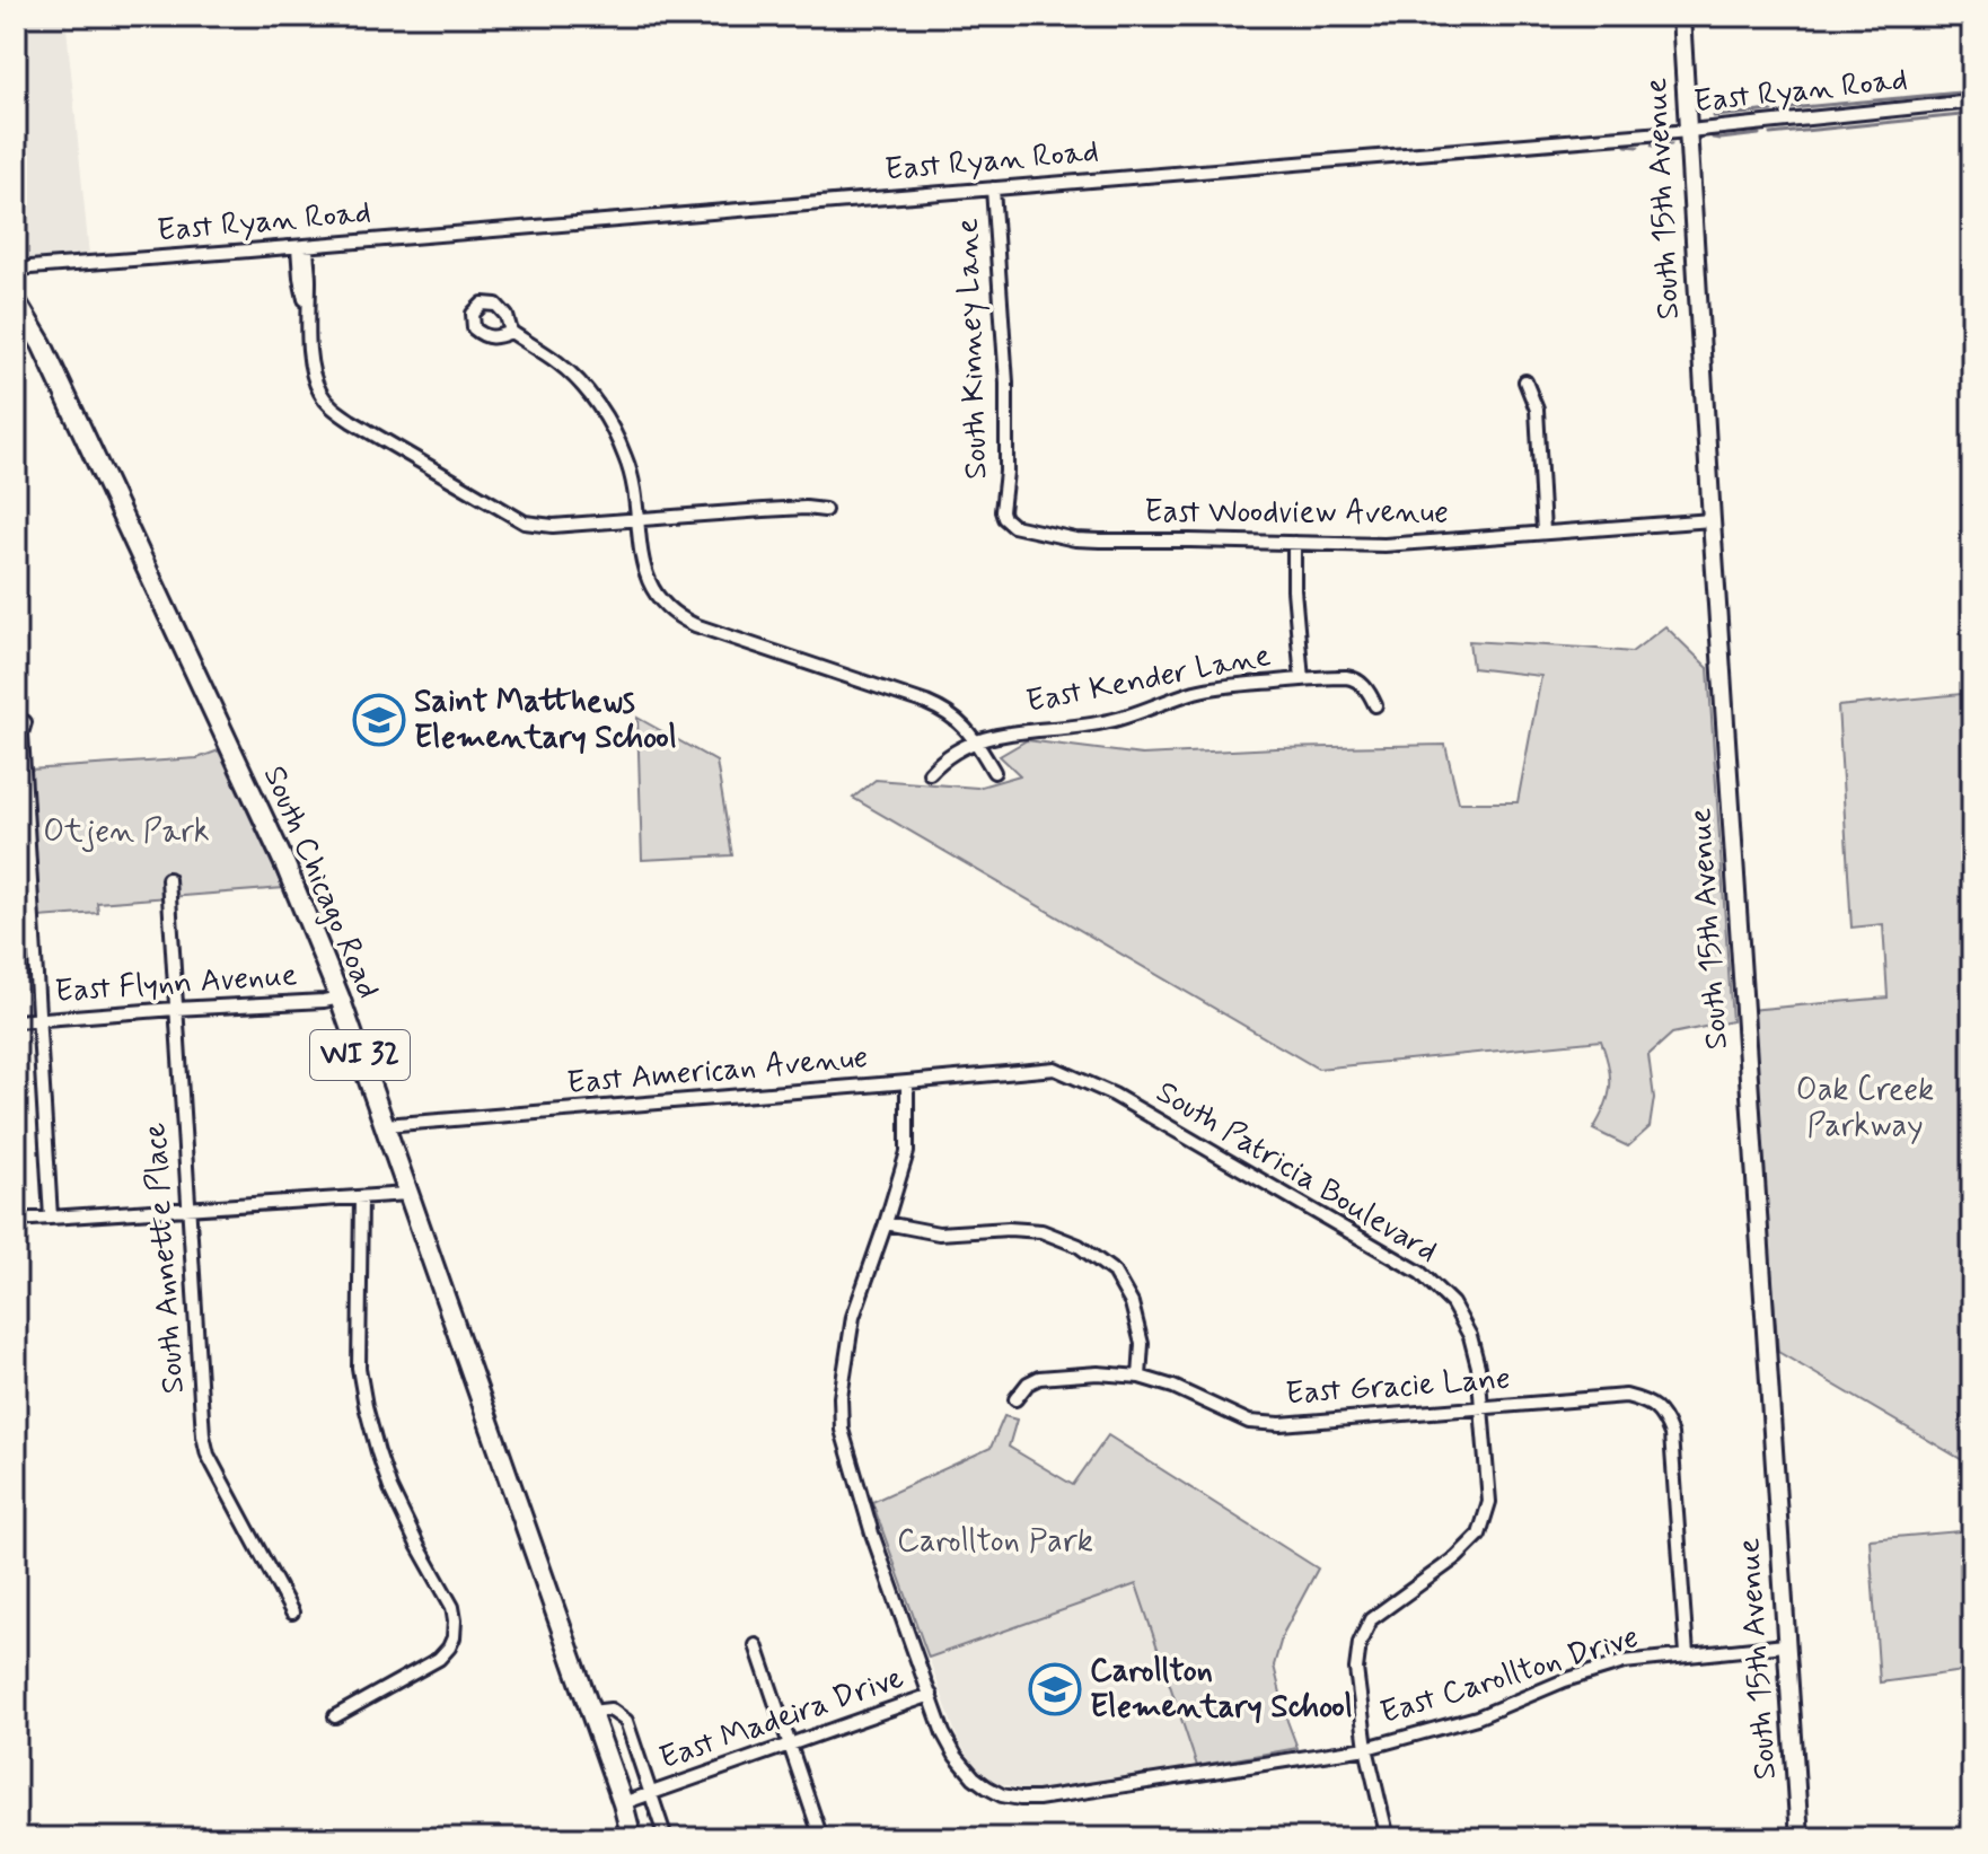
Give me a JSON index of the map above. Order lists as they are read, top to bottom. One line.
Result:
{"streets":{"main road":["South Chicago Road","WI 32"],"street":["East Ryan Road","South 15th Avenue","South Kinney Lane","East Woodview Avenue","East Kender Lane","East Flynn Avenue","East American Avenue","South Patricia Boulevard","South Annette Place","East Gracie Lane","East Carollton Drive","East Madeira Drive"]},"crossings":[["East Ryan Road","South 15th Avenue"],["East Ryan Road","South Kinney Lane"],["South 15th Avenue","East Woodview Avenue"],["South 15th Avenue","East Carollton Drive"],["South Kinney Lane","East Woodview Avenue"],["South Chicago Road","East Flynn Avenue"],["South Chicago Road","East American Avenue"],["South Chicago Road","East Madeira Drive"],["East Flynn Avenue","South Annette Place"],["East American Avenue","South Patricia Boulevard"],["East American Avenue","East Carollton Drive"],["South Patricia Boulevard","East Gracie Lane"],["South Patricia Boulevard","East Carollton Drive"],["East Gracie Lane","East Carollton Drive"],["East Carollton Drive","East Madeira Drive"]],"parks":["Otjen Park","Oak Creek Parkway","Carollton Park"],"places":{"school or university":["Saint Matthews Elementary School","Carollton Elementary School"]}}
